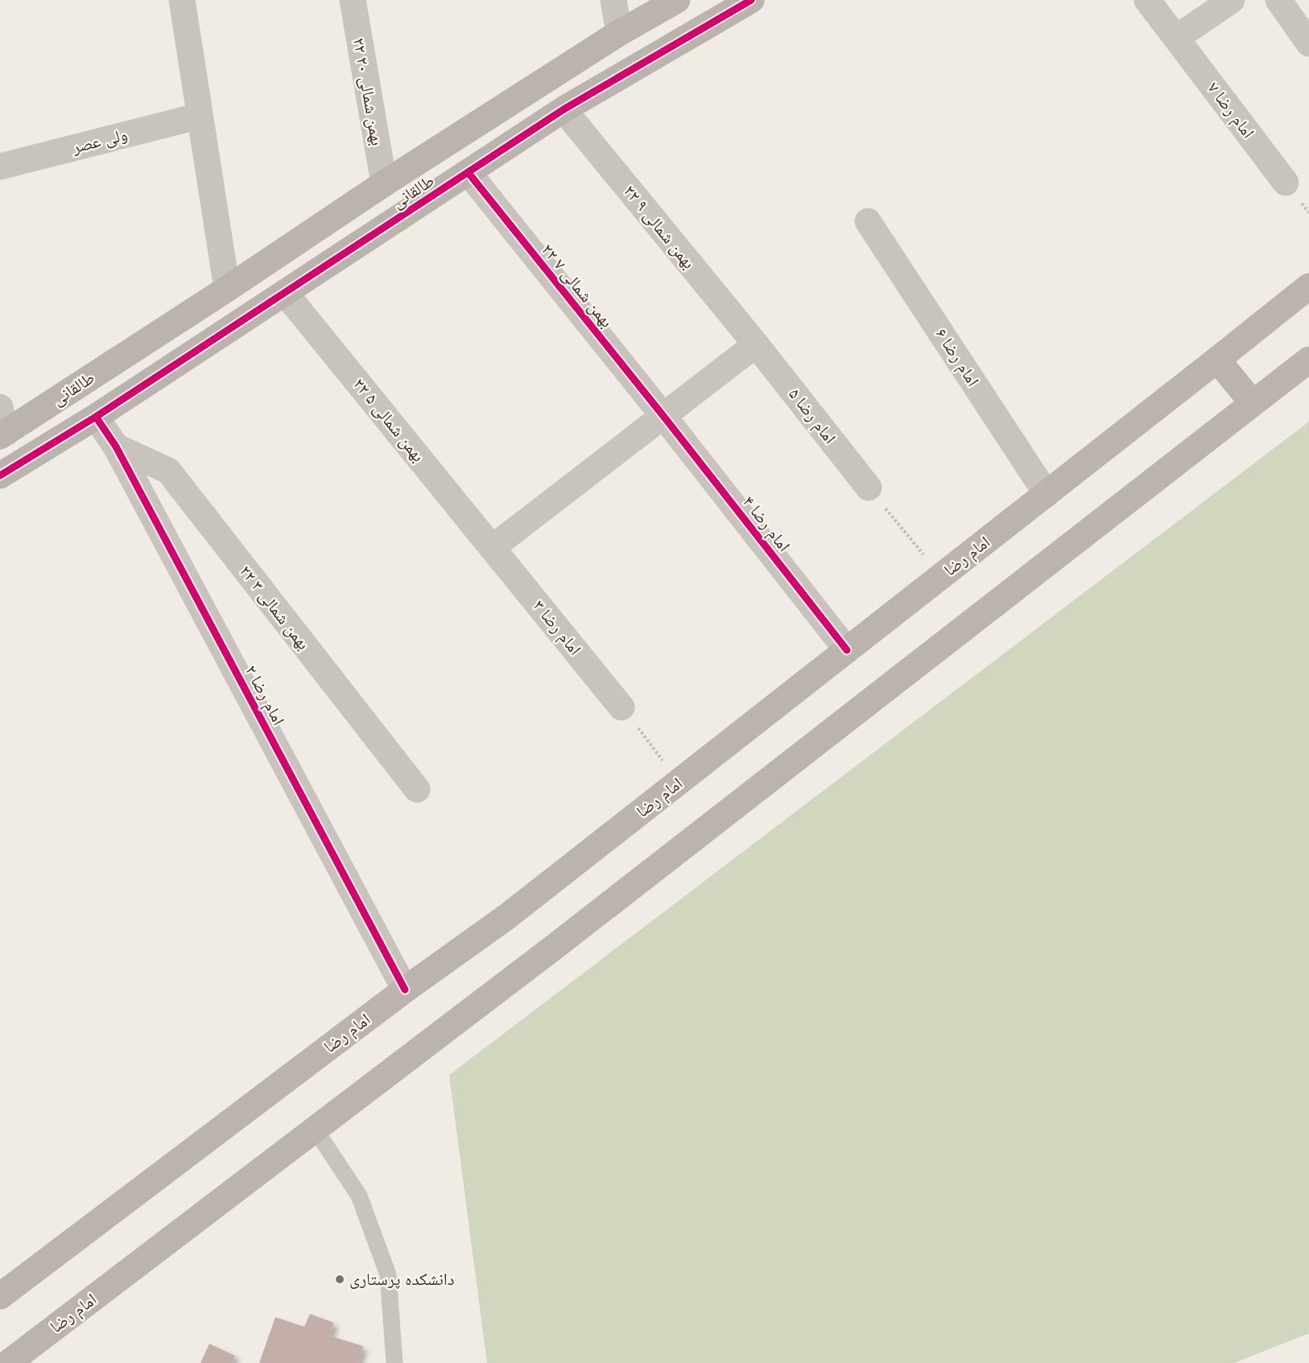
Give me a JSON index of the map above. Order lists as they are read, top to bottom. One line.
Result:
{"streets":{"main road":["طالقانی","امام رضا"],"street":["۲۲ بهمن شمالی ۲۰","امام رضا ۷","ولی عصر","۲۲ بهمن شمالی ۹","۲۲ بهمن شمالی ۷","امام رضا ۶","امام رضا ۵","۲۲ بهمن شمالی ۵","امام رضا ۴","۲۲ بهمن شمالی ۳","امام رضا ۳","امام رضا ۲"]},"crossings":[["۲۲ بهمن شمالی ۲۰","طالقانی"],["طالقانی","۲۲ بهمن شمالی ۹"],["طالقانی","۲۲ بهمن شمالی ۷"],["طالقانی","۲۲ بهمن شمالی ۵"],["طالقانی","امام رضا ۲"],["۲۲ بهمن شمالی ۹","امام رضا ۵"],["۲۲ بهمن شمالی ۷","امام رضا ۴"],["امام رضا ۶","امام رضا"],["۲۲ بهمن شمالی ۵","امام رضا ۳"],["امام رضا ۴","امام رضا"],["امام رضا","امام رضا ۲"],["۲۲ بهمن شمالی ۳","امام رضا ۲"]],"places":["دانشکده پرستاری"]}
